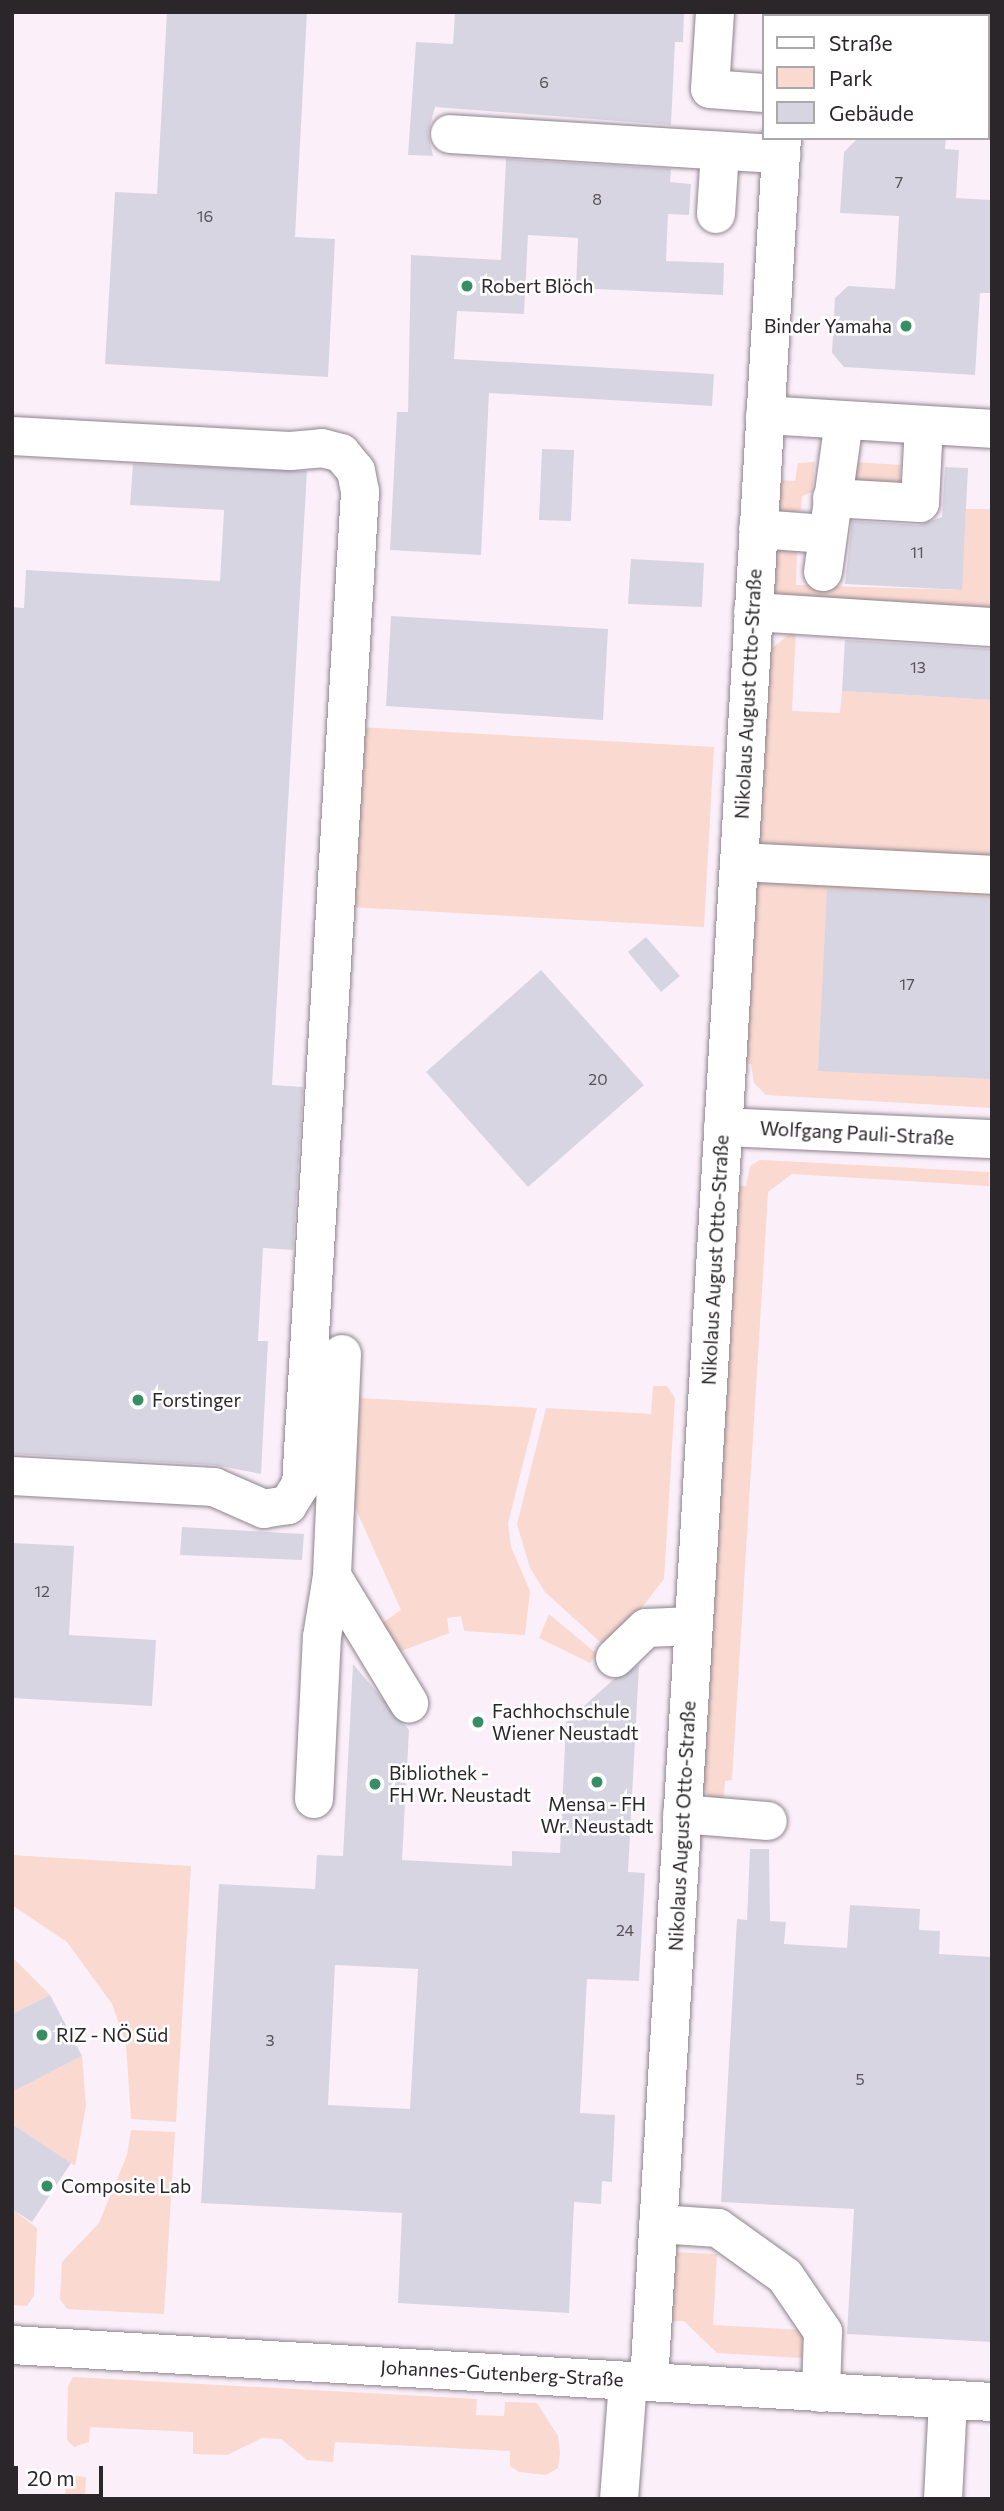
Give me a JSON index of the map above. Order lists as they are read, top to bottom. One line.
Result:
{"streets":{"street":["Nikolaus August Otto-Straße","Wolfgang Pauli-Straße","Johannes-Gutenberg-Straße"]},"crossings":[["Nikolaus August Otto-Straße","Wolfgang Pauli-Straße"],["Nikolaus August Otto-Straße","Johannes-Gutenberg-Straße"]],"places":["Robert Blöch","Binder Yamaha","Forstinger","Fachhochschule Wiener Neustadt","Mensa - FH Wr. Neustadt","Bibliothek - FH Wr. Neustadt","RIZ - NÖ Süd","Composite Lab"],"house_numbers":["6","7","8","16","11","13","17","20","12","24","3","5"],"legend":["Straße","Park","Gebäude"],"scale_bar":"20 m"}
